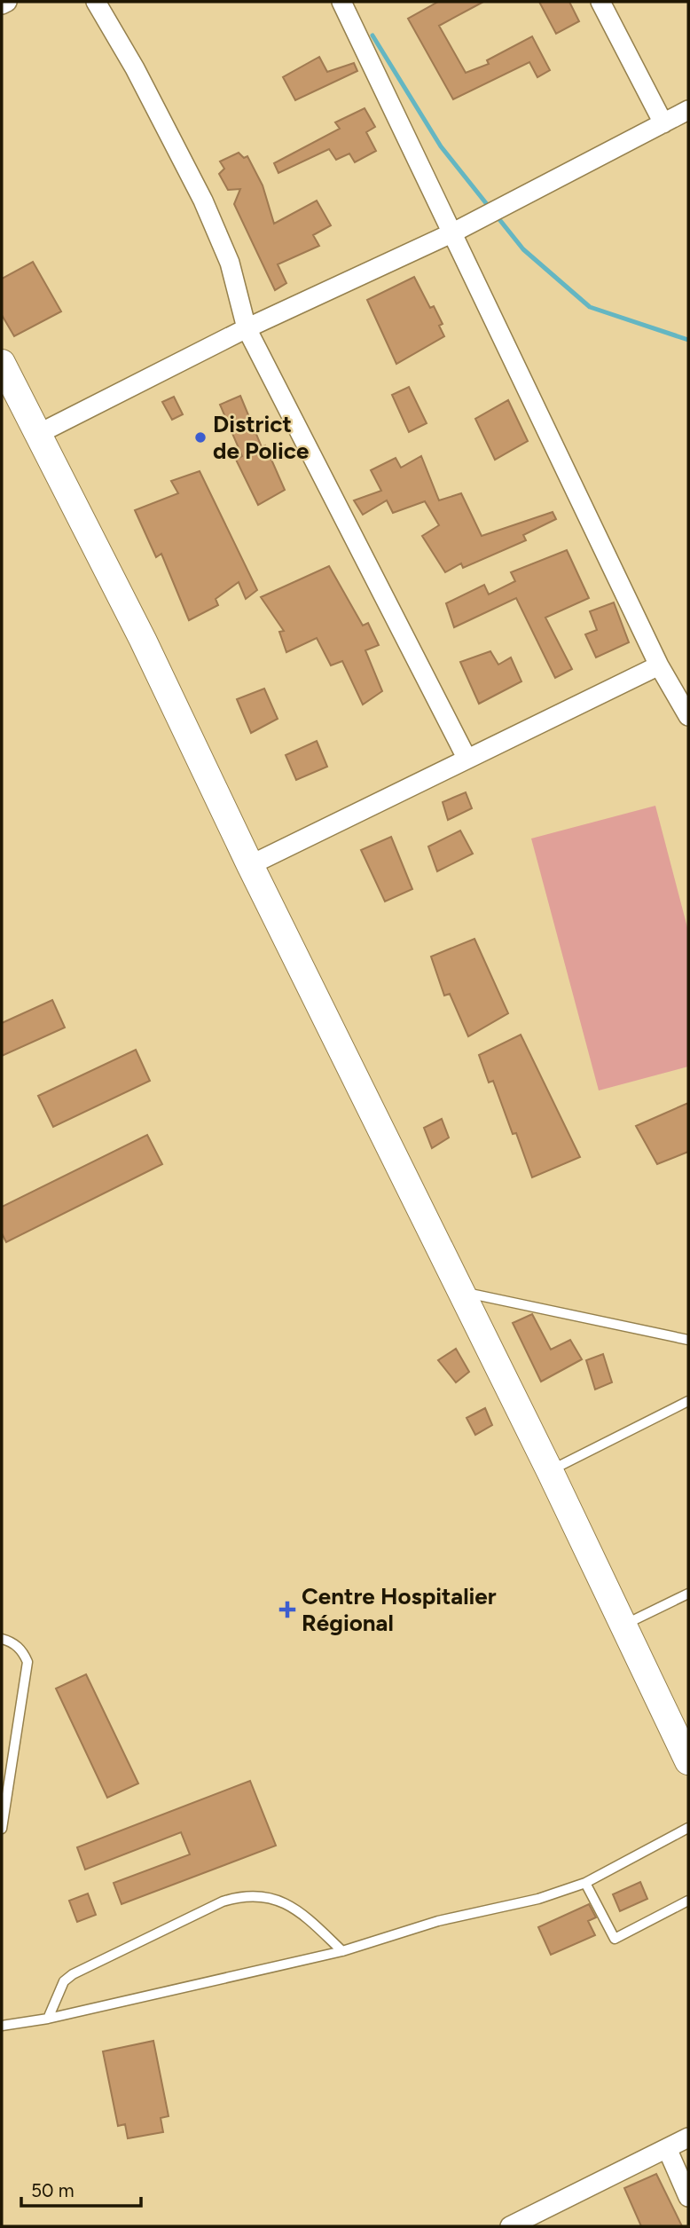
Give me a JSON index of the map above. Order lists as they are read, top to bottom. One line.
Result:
{"places":{"other":["District de Police"],"health":["Centre Hospitalier Régional"]},"scale_bar":"50 m"}
